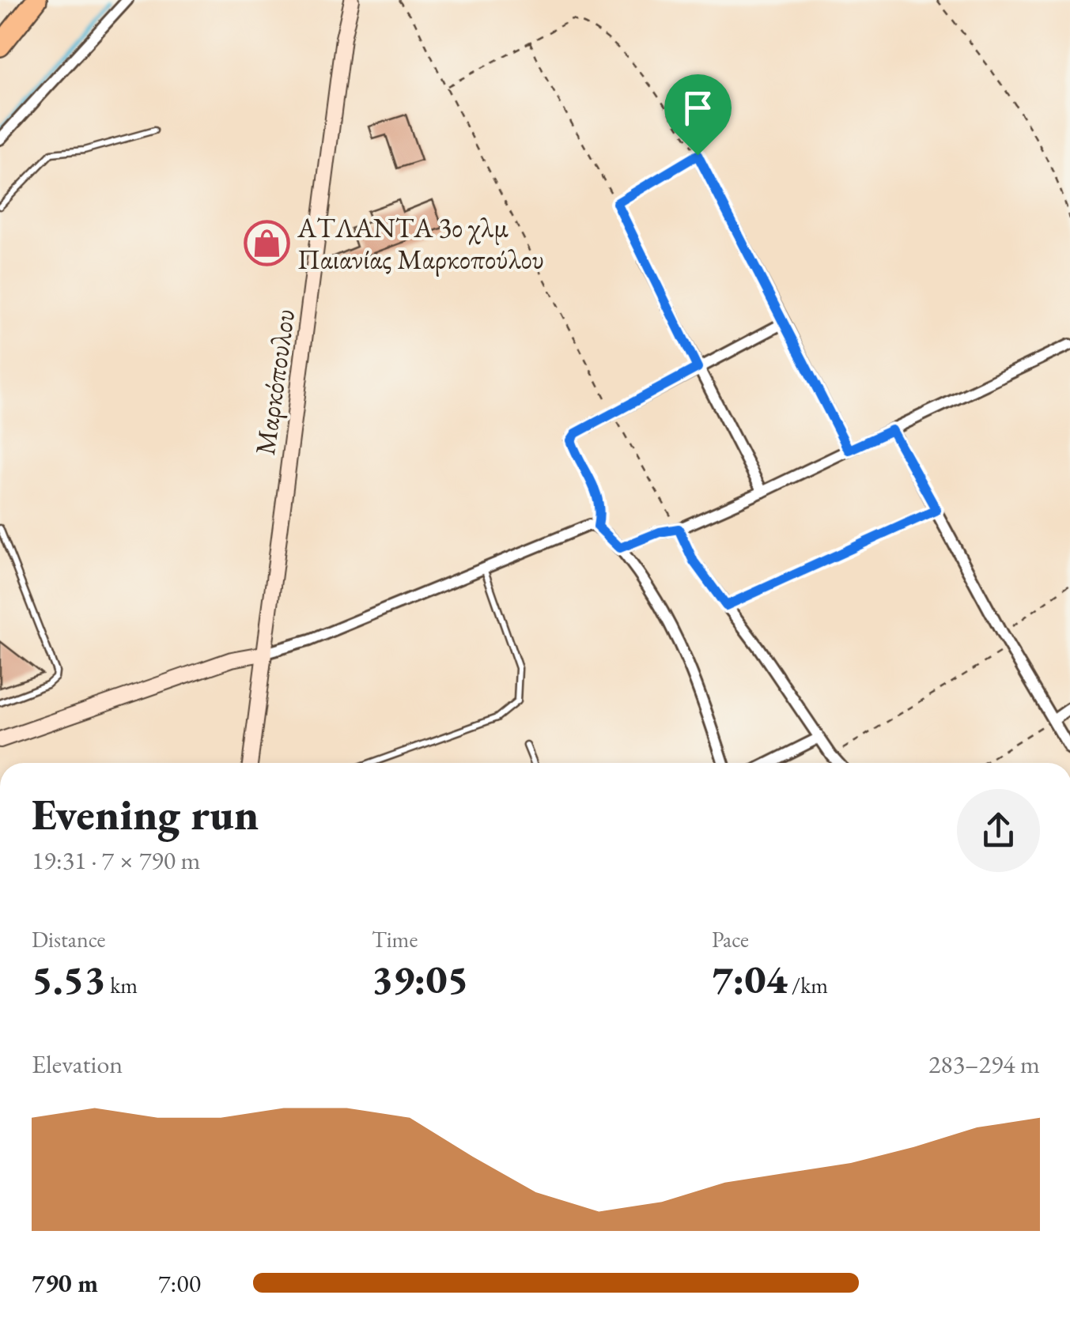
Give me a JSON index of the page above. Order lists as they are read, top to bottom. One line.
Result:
{"streets":{"main road":["Μαρκόπουλου"]},"places":{"shop":["ΑΤΛΑΝΤΑ 3ο χλμ Παιανίας Μαρκοπούλου"]},"page":{"heading":["Evening run","19:31 · 7 × 790 m"],"stats":[["Distance","5.53 km"],["Time","39:05"],["Pace","7:04 /km"]],"chart":["Elevation","283–294 m"],"list":[{"name":"790 m","note":"7:00"}]}}
